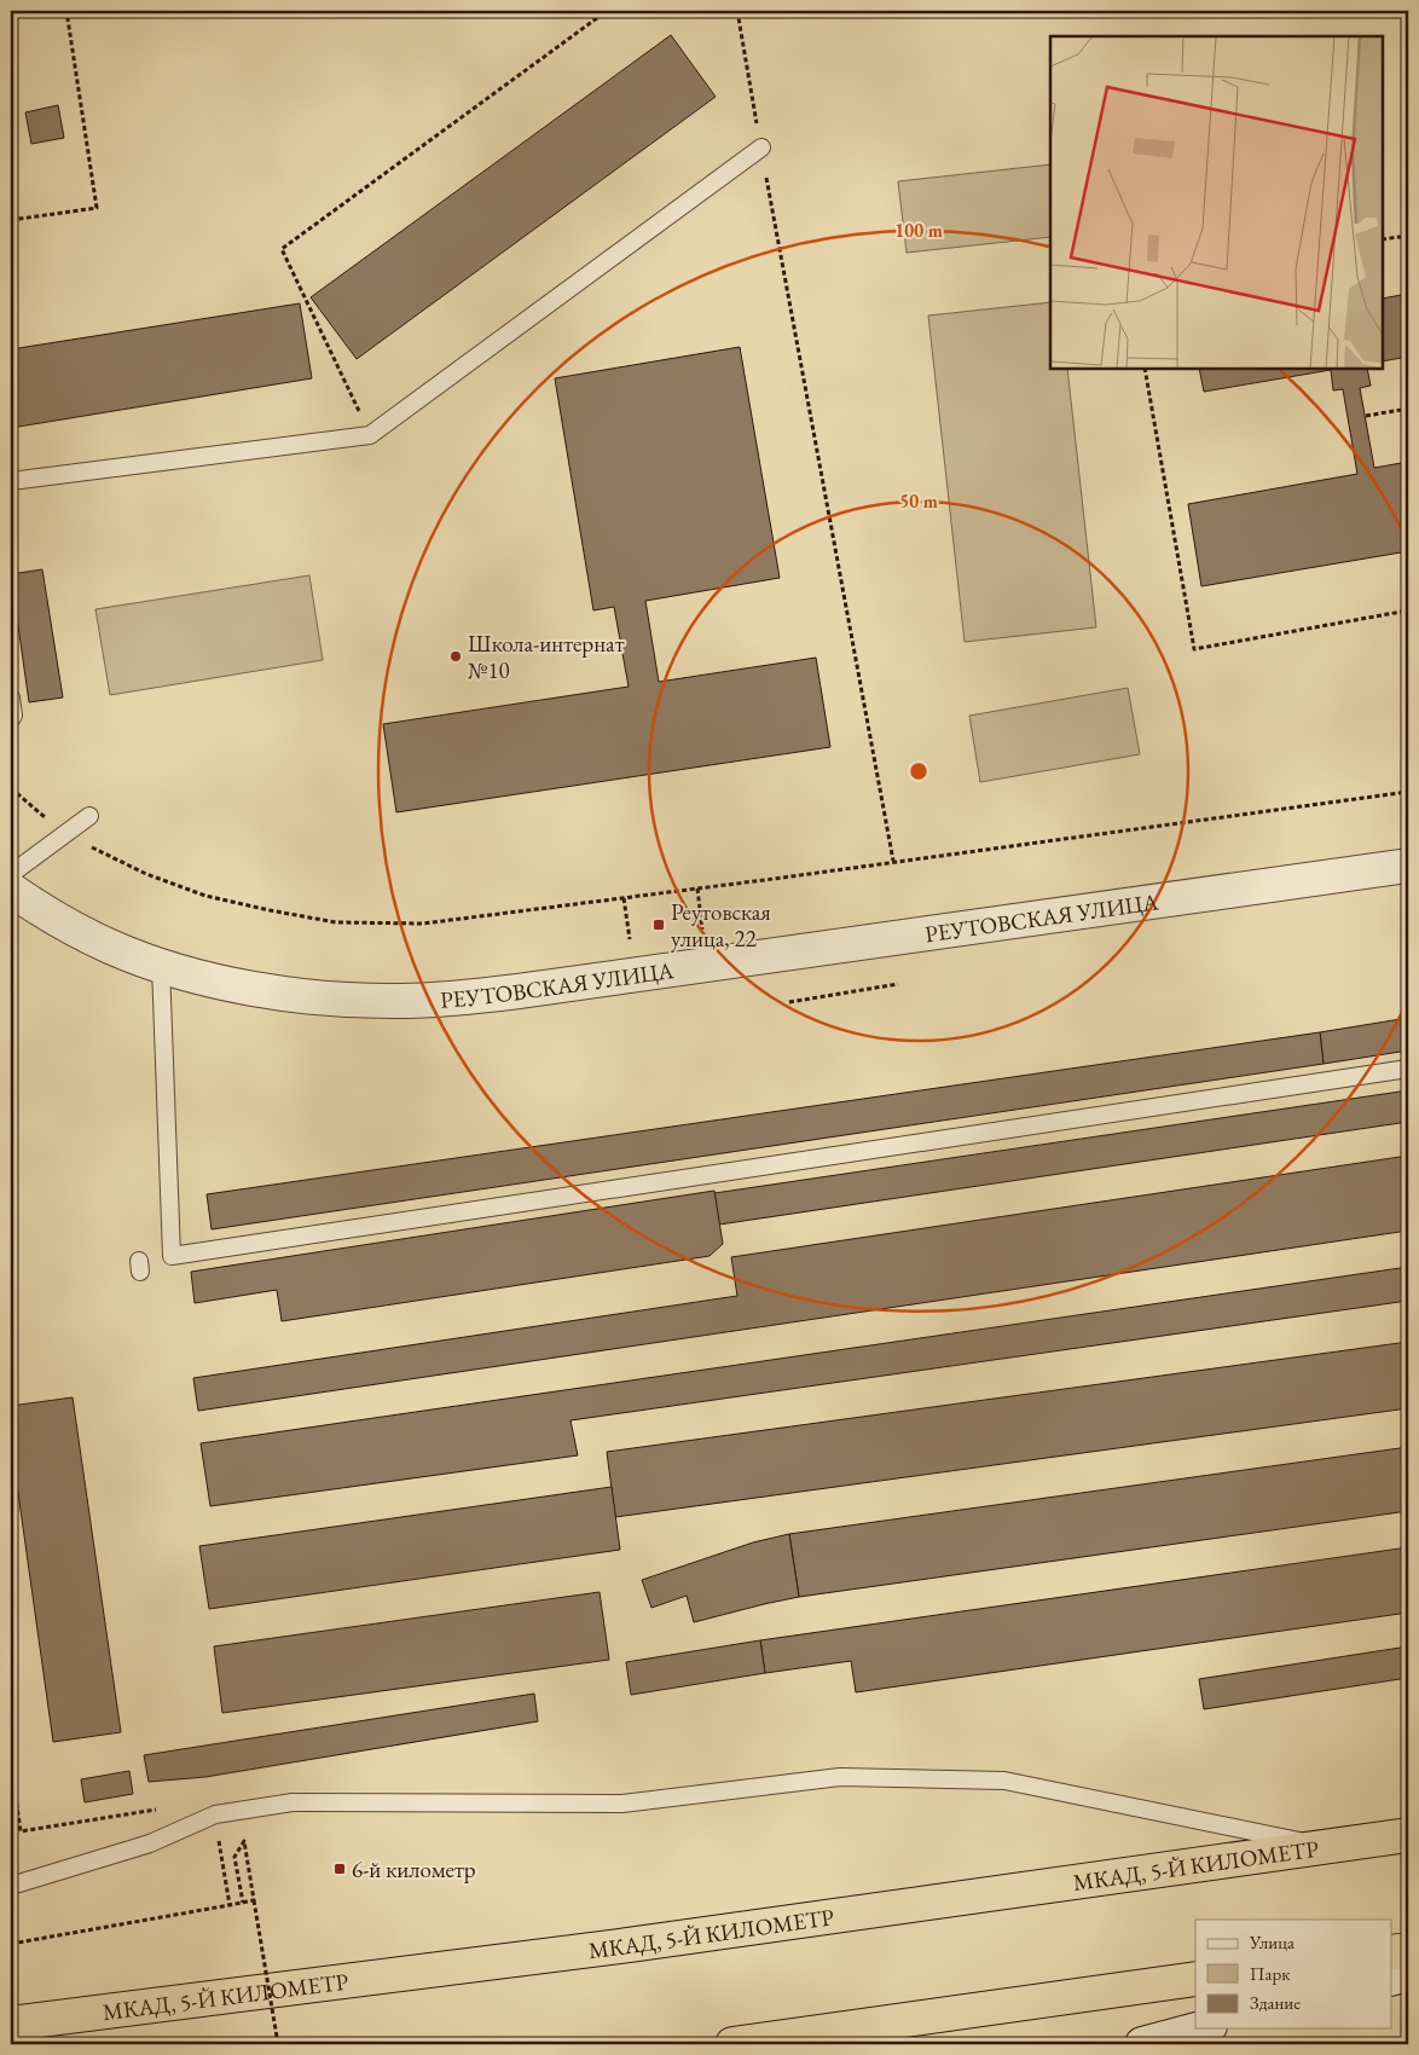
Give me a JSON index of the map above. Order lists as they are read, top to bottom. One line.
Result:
{"streets":{"highway":["МКАД, 5-Й КИЛОМЕТР"],"street":["РЕУТОВСКАЯ УЛИЦА"]},"places":{"other":["Школа-интернат №10"],"transit":["Реутовская улица, 22","6-й километр"]},"legend":["Улица","Парк","Здание"],"rings":["100 m","50 m"]}
